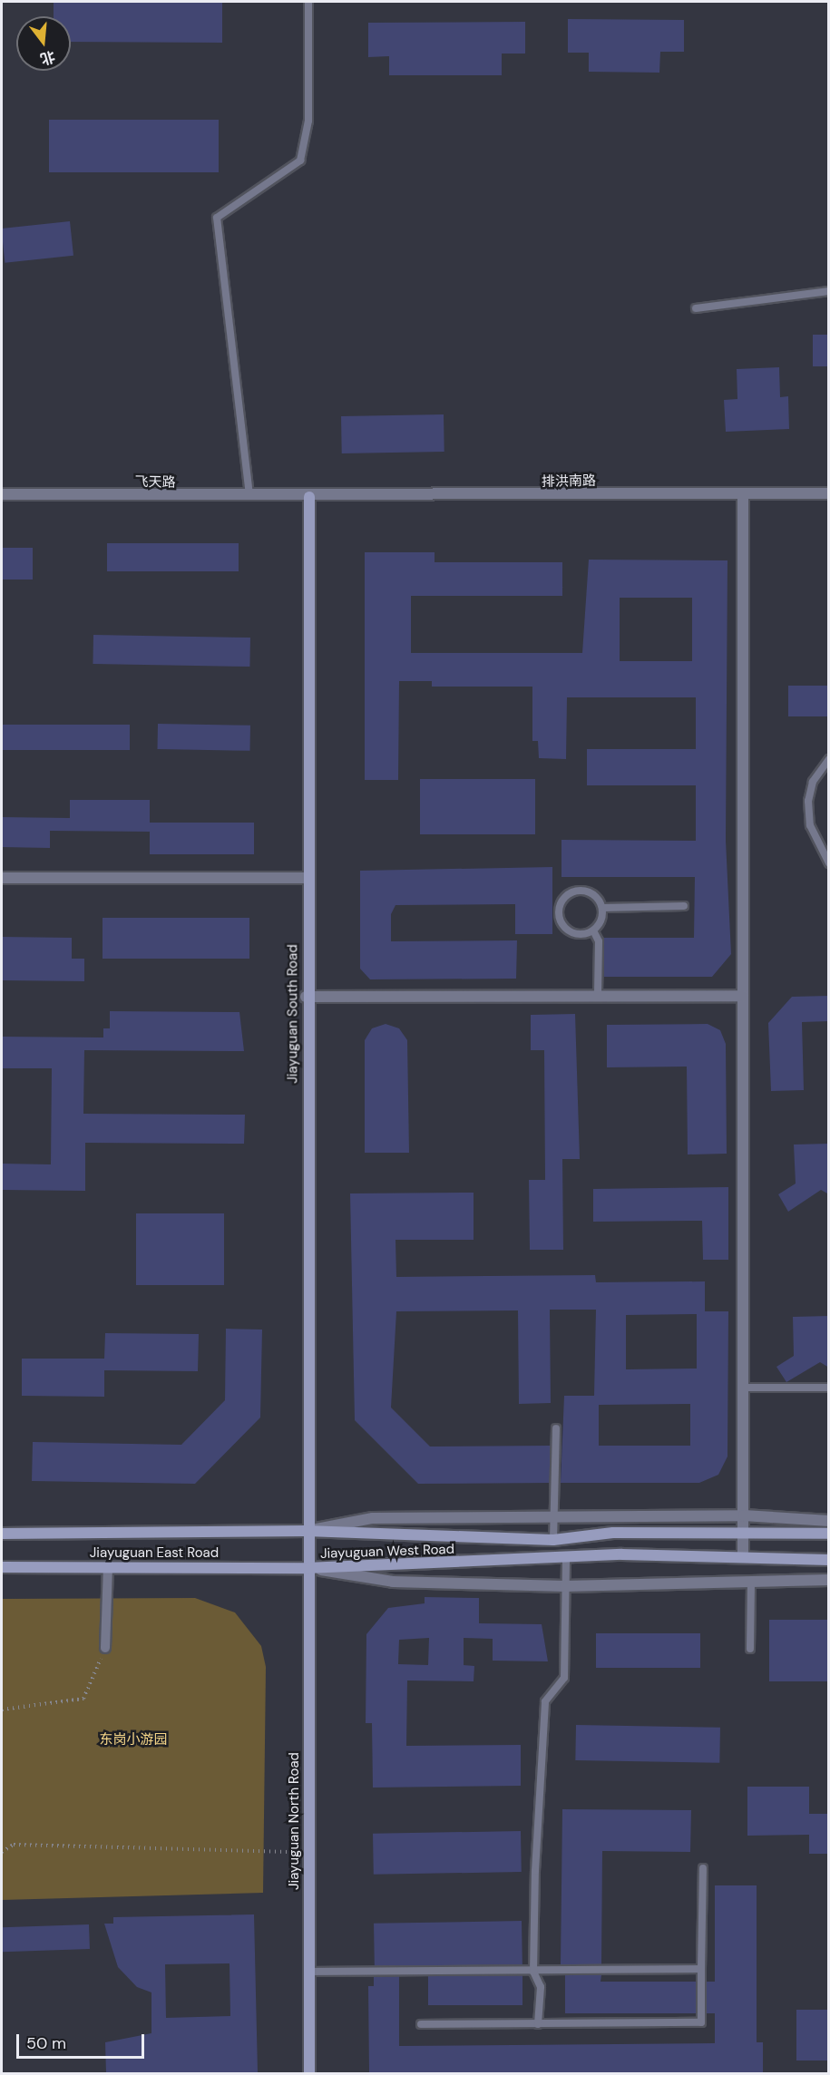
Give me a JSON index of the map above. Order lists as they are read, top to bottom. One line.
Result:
{"streets":{"main road":["Jiayuguan South Road","Jiayuguan West Road","Jiayuguan East Road","Jiayuguan North Road"],"street":["排洪南路","飞天路"]},"crossings":[["排洪南路","飞天路"],["排洪南路","Jiayuguan South Road"],["飞天路","Jiayuguan South Road"],["Jiayuguan South Road","Jiayuguan West Road"],["Jiayuguan South Road","Jiayuguan East Road"],["Jiayuguan South Road","Jiayuguan North Road"],["Jiayuguan West Road","Jiayuguan East Road"],["Jiayuguan West Road","Jiayuguan North Road"],["Jiayuguan East Road","Jiayuguan North Road"]],"parks":["东岗小游园"],"scale_bar":"50 m","north":"bottom"}
